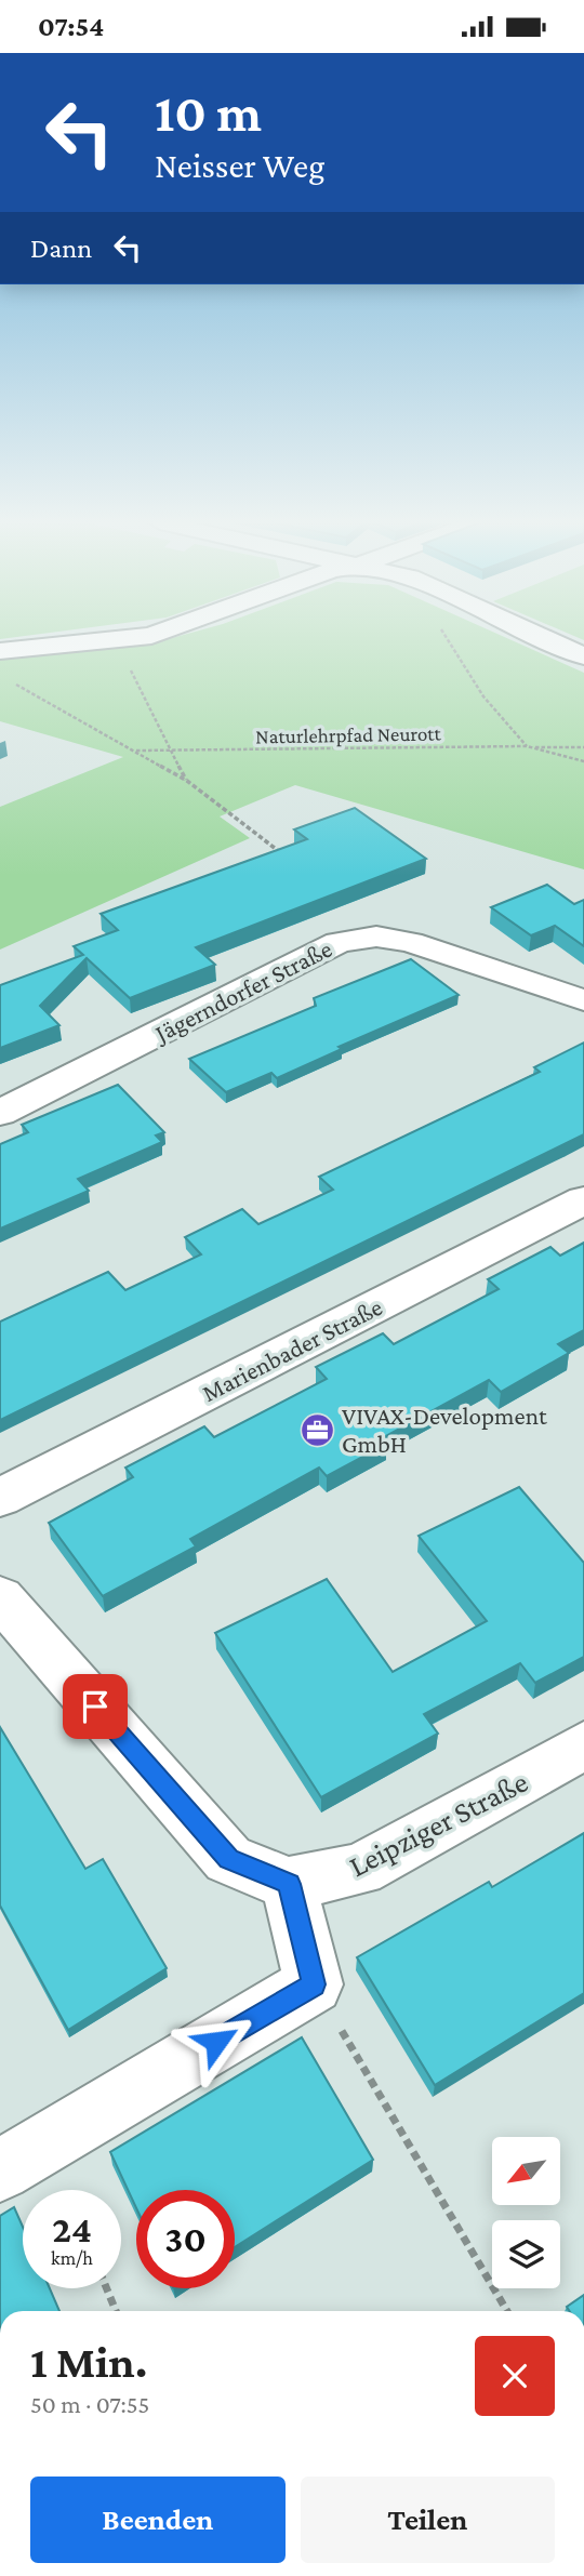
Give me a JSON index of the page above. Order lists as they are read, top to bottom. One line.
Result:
{"streets":{"street":["Jägerndorfer Straße","Marienbader Straße","Leipziger Straße"],"path":["Naturlehrpfad Neurott"]},"places":{"office":["VIVAX-Development GmbH"]},"north":"bottom left","page":{"status":"07:54","turn":["10 m","Neisser Weg"],"then":"Dann","speed":"24 km/h","limit":"30","heading":["1 Min.","50 m · 07:55"],"buttons":["Beenden","Teilen"]}}
